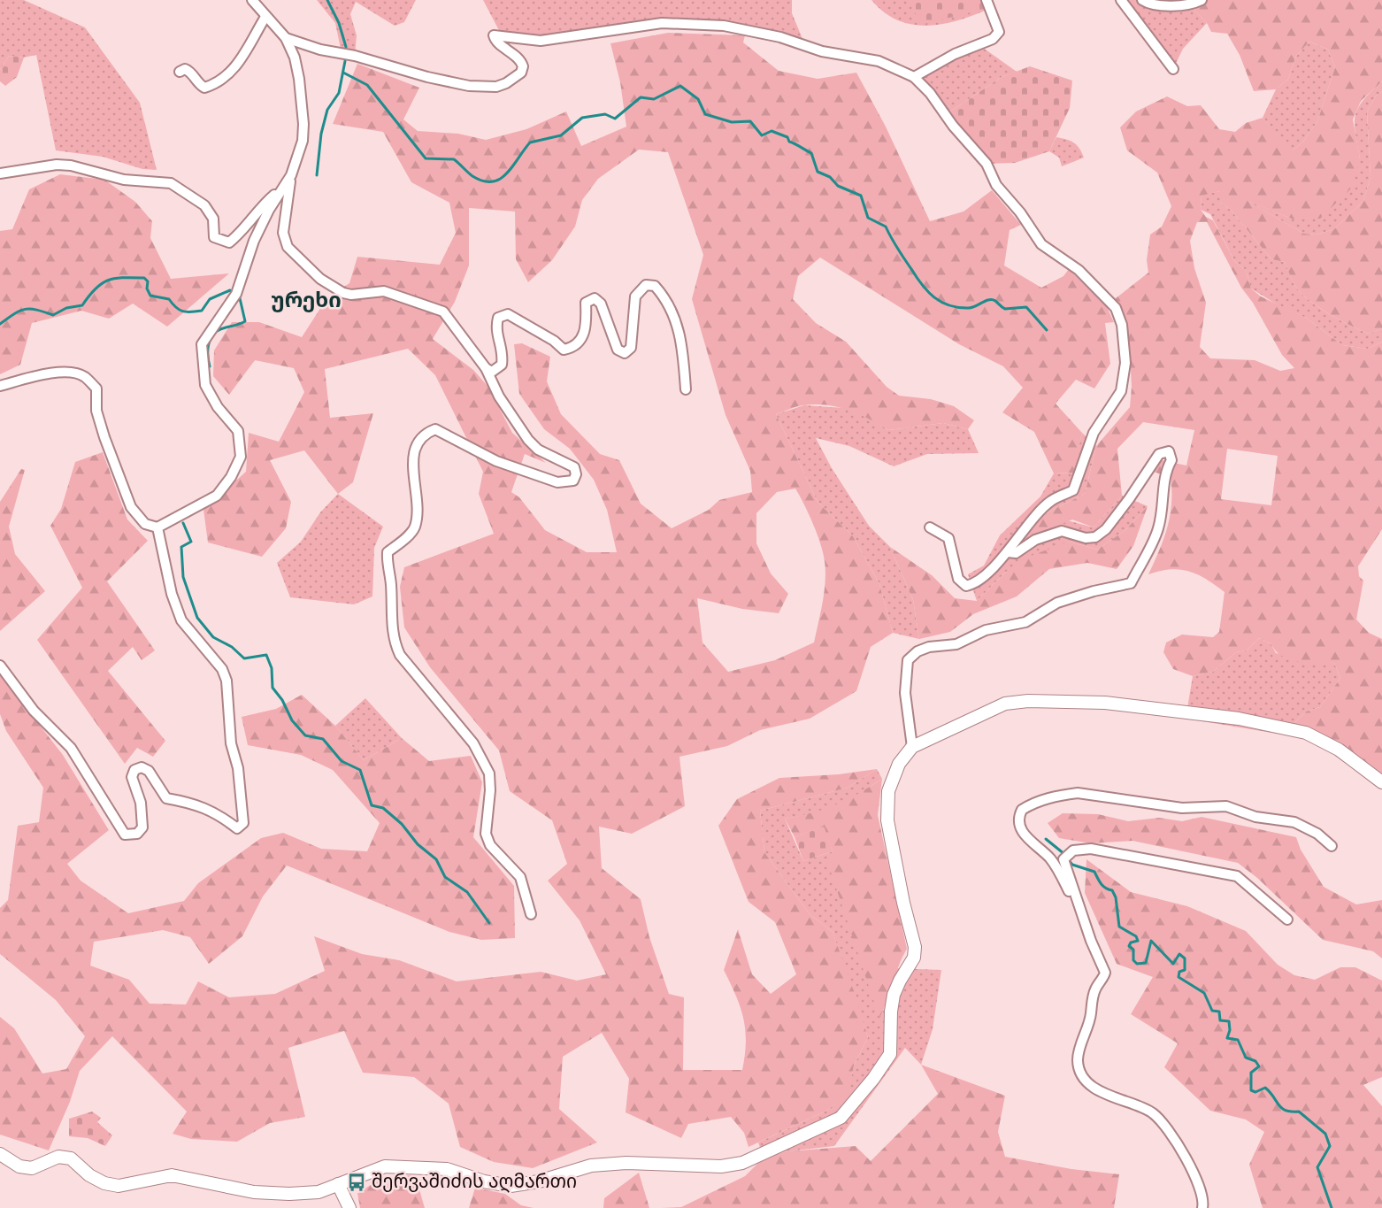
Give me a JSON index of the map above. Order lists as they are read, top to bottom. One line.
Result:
{"districts":["ურეხი"],"places":{"bus stop":["შერვაშიძის აღმართი"]}}
